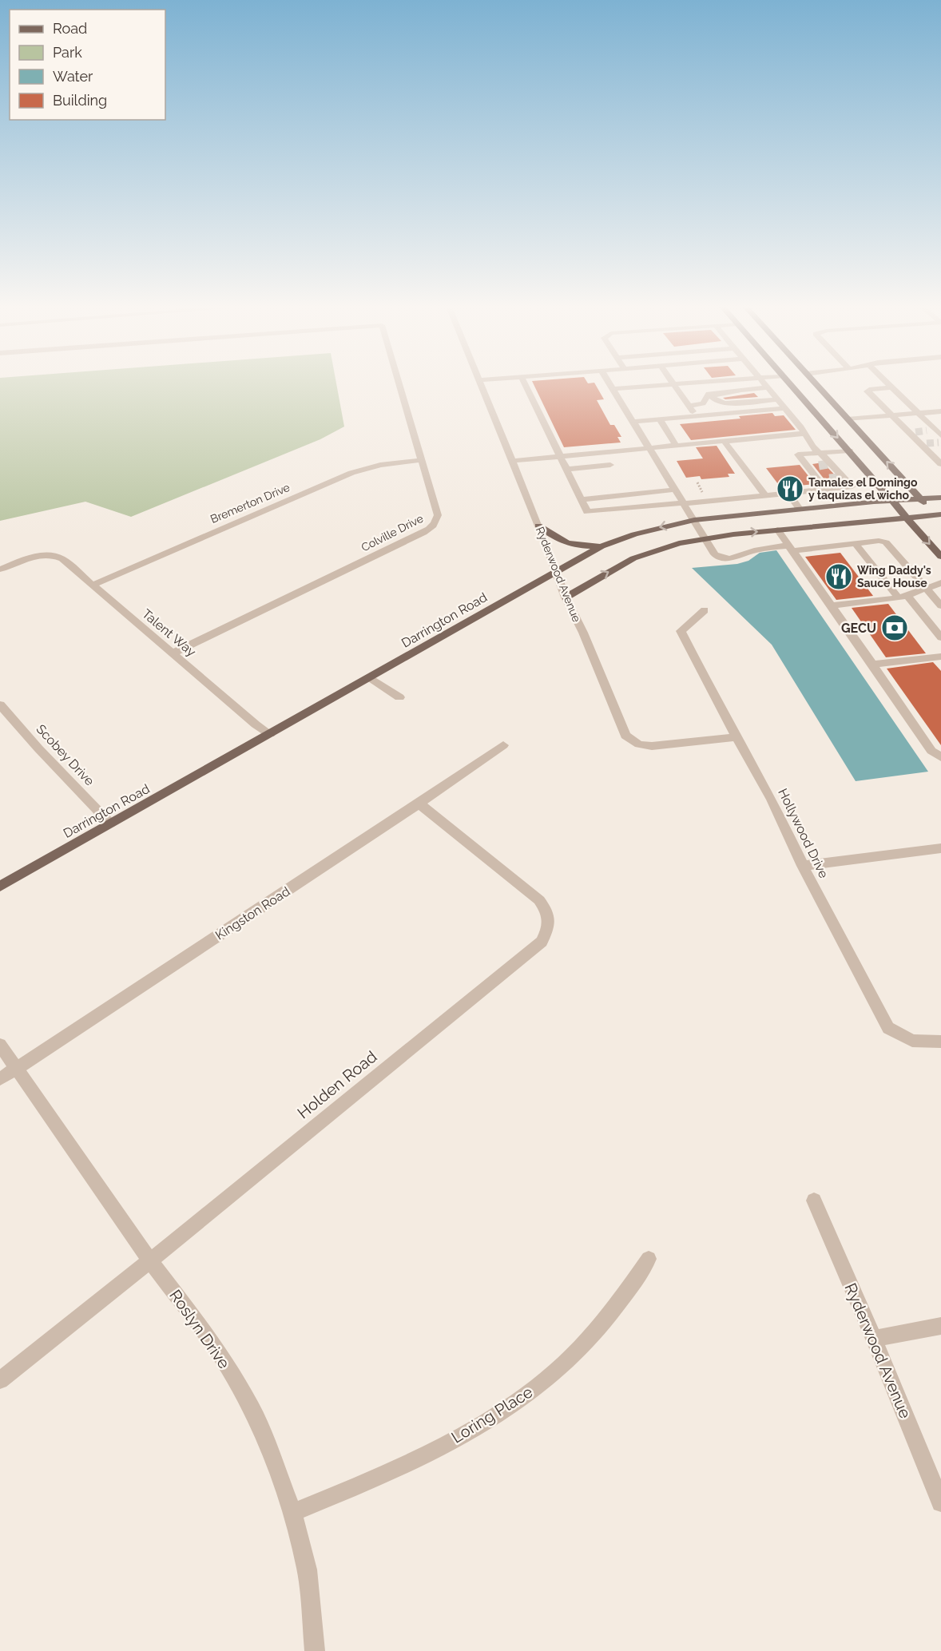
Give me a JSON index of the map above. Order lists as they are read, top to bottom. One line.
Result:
{"streets":{"main road":["Darrington Road"],"street":["Bremerton Drive","Colville Drive","Ryderwood Avenue","Talent Way","Scobey Drive","Hollywood Drive","Kingston Road","Holden Road","Roslyn Drive","Loring Place"]},"crossings":[["Bremerton Drive","Colville Drive"],["Bremerton Drive","Talent Way"],["Colville Drive","Talent Way"],["Ryderwood Avenue","Darrington Road"],["Ryderwood Avenue","Hollywood Drive"],["Darrington Road","Talent Way"],["Darrington Road","Scobey Drive"],["Kingston Road","Holden Road"],["Kingston Road","Roslyn Drive"],["Holden Road","Roslyn Drive"],["Roslyn Drive","Loring Place"]],"places":{"restaurant":["Tamales el Domingo y taquizas el wicho","Wing Daddy's Sauce House"],"bank":["GECU"]},"legend":["Road","Park","Water","Building"]}
